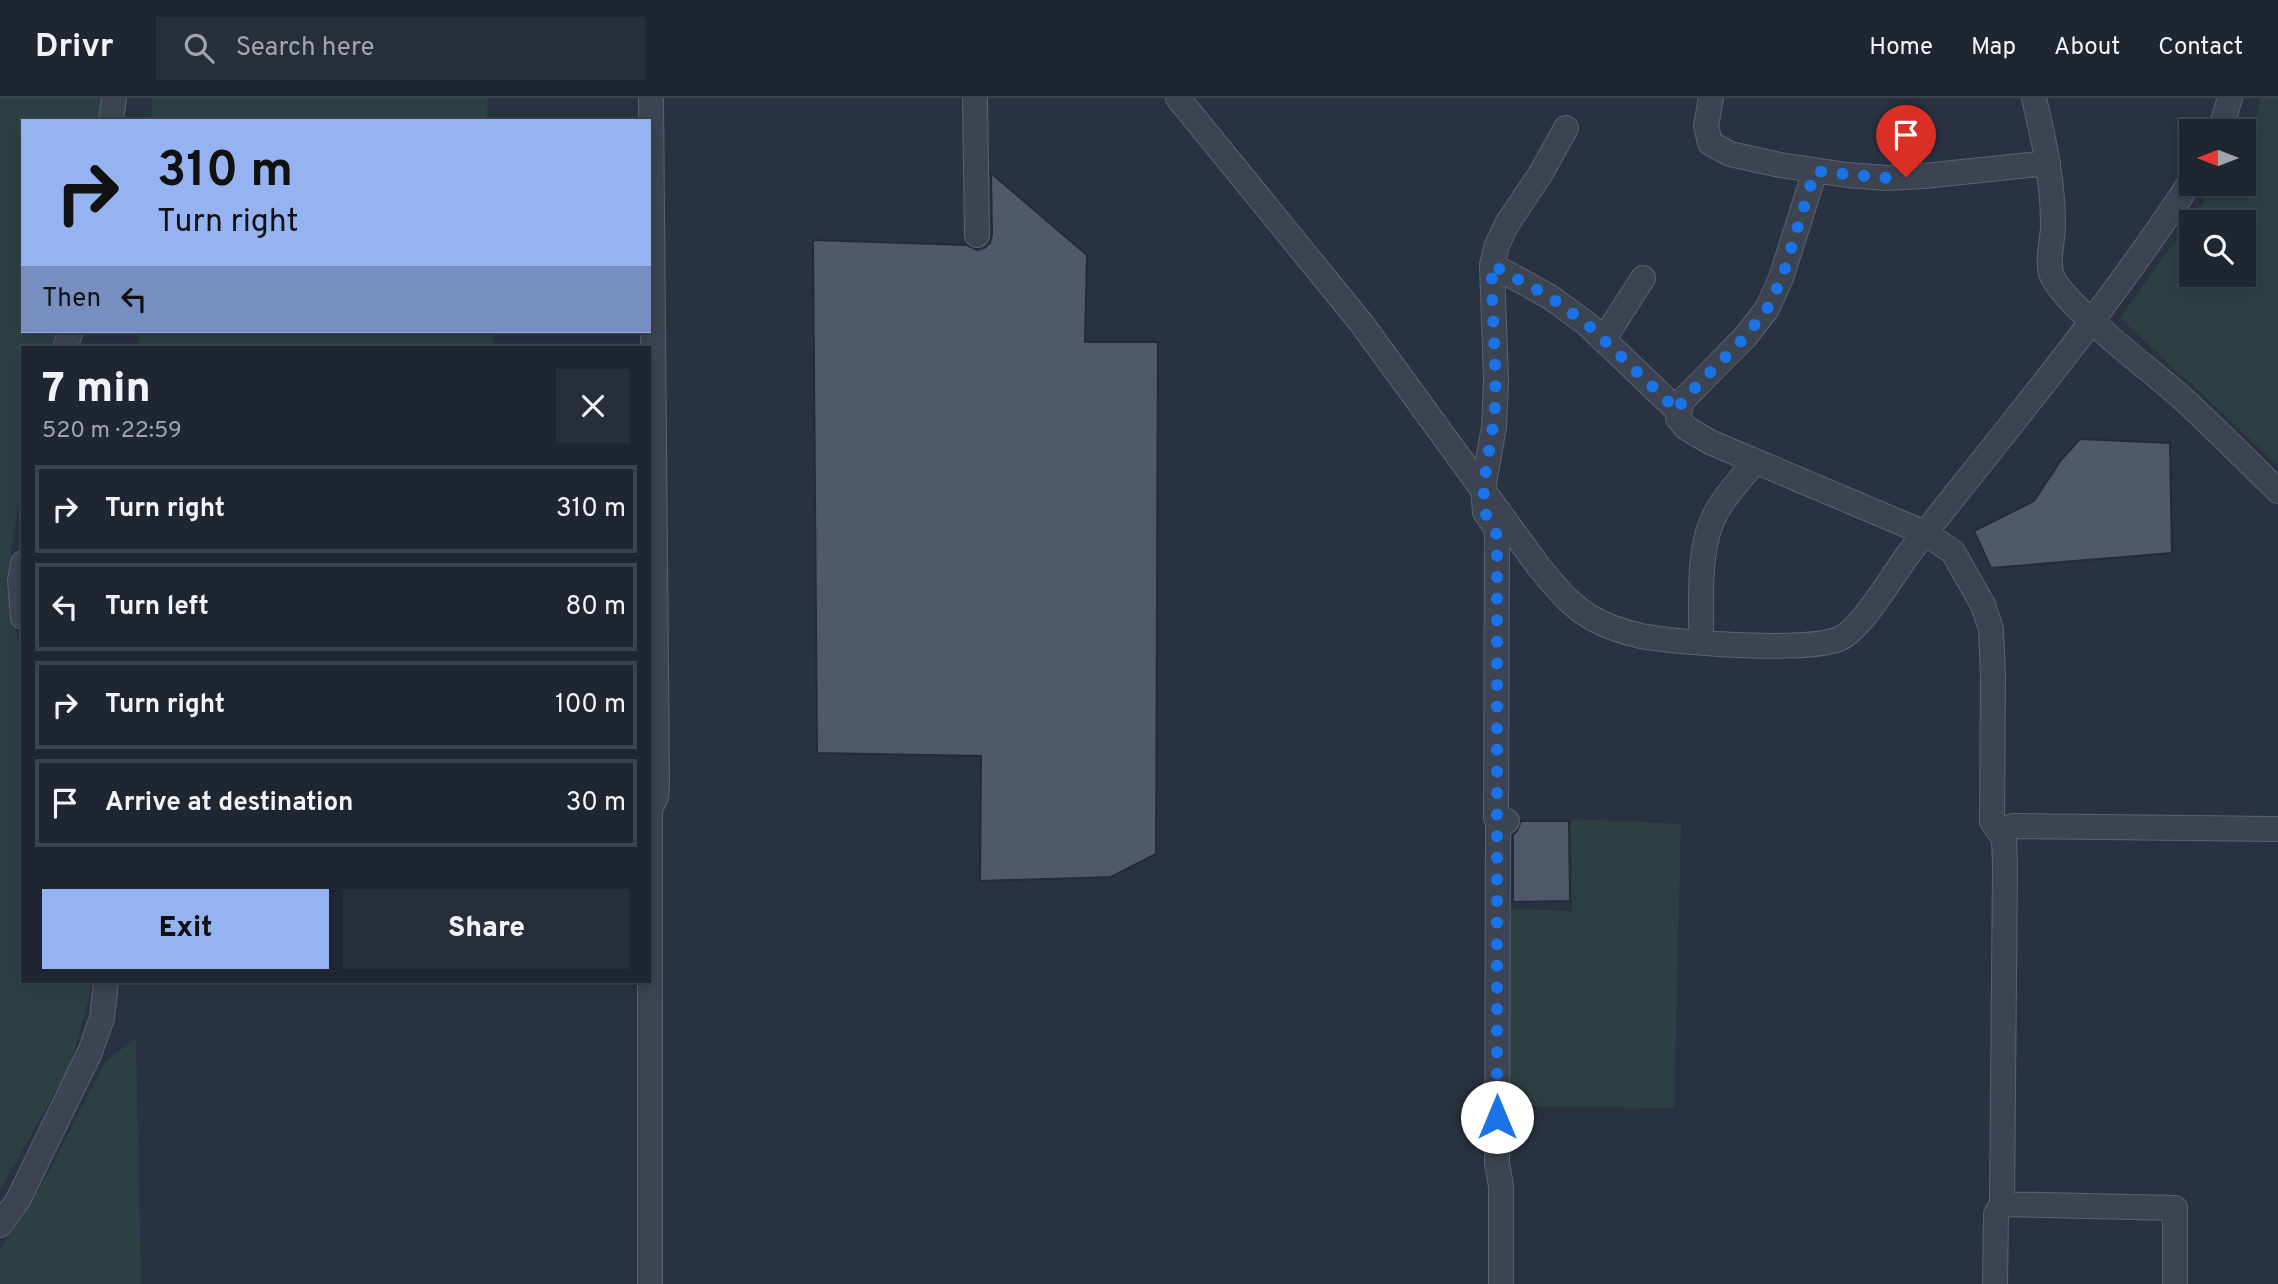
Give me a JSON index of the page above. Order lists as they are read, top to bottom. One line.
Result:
{"north":"left","page":{"header":"Drivr","search":"Search here","nav":["Home","Map","About","Contact"],"turn":["310 m","Turn right"],"then":"Then","heading":["7 min","520 m · 22:59"],"list":[{"name":"Turn right","value":"310 m"},{"name":"Turn left","value":"80 m"},{"name":"Turn right","value":"100 m"},{"name":"Arrive at destination","value":"30 m"}],"buttons":["Exit","Share"]}}
